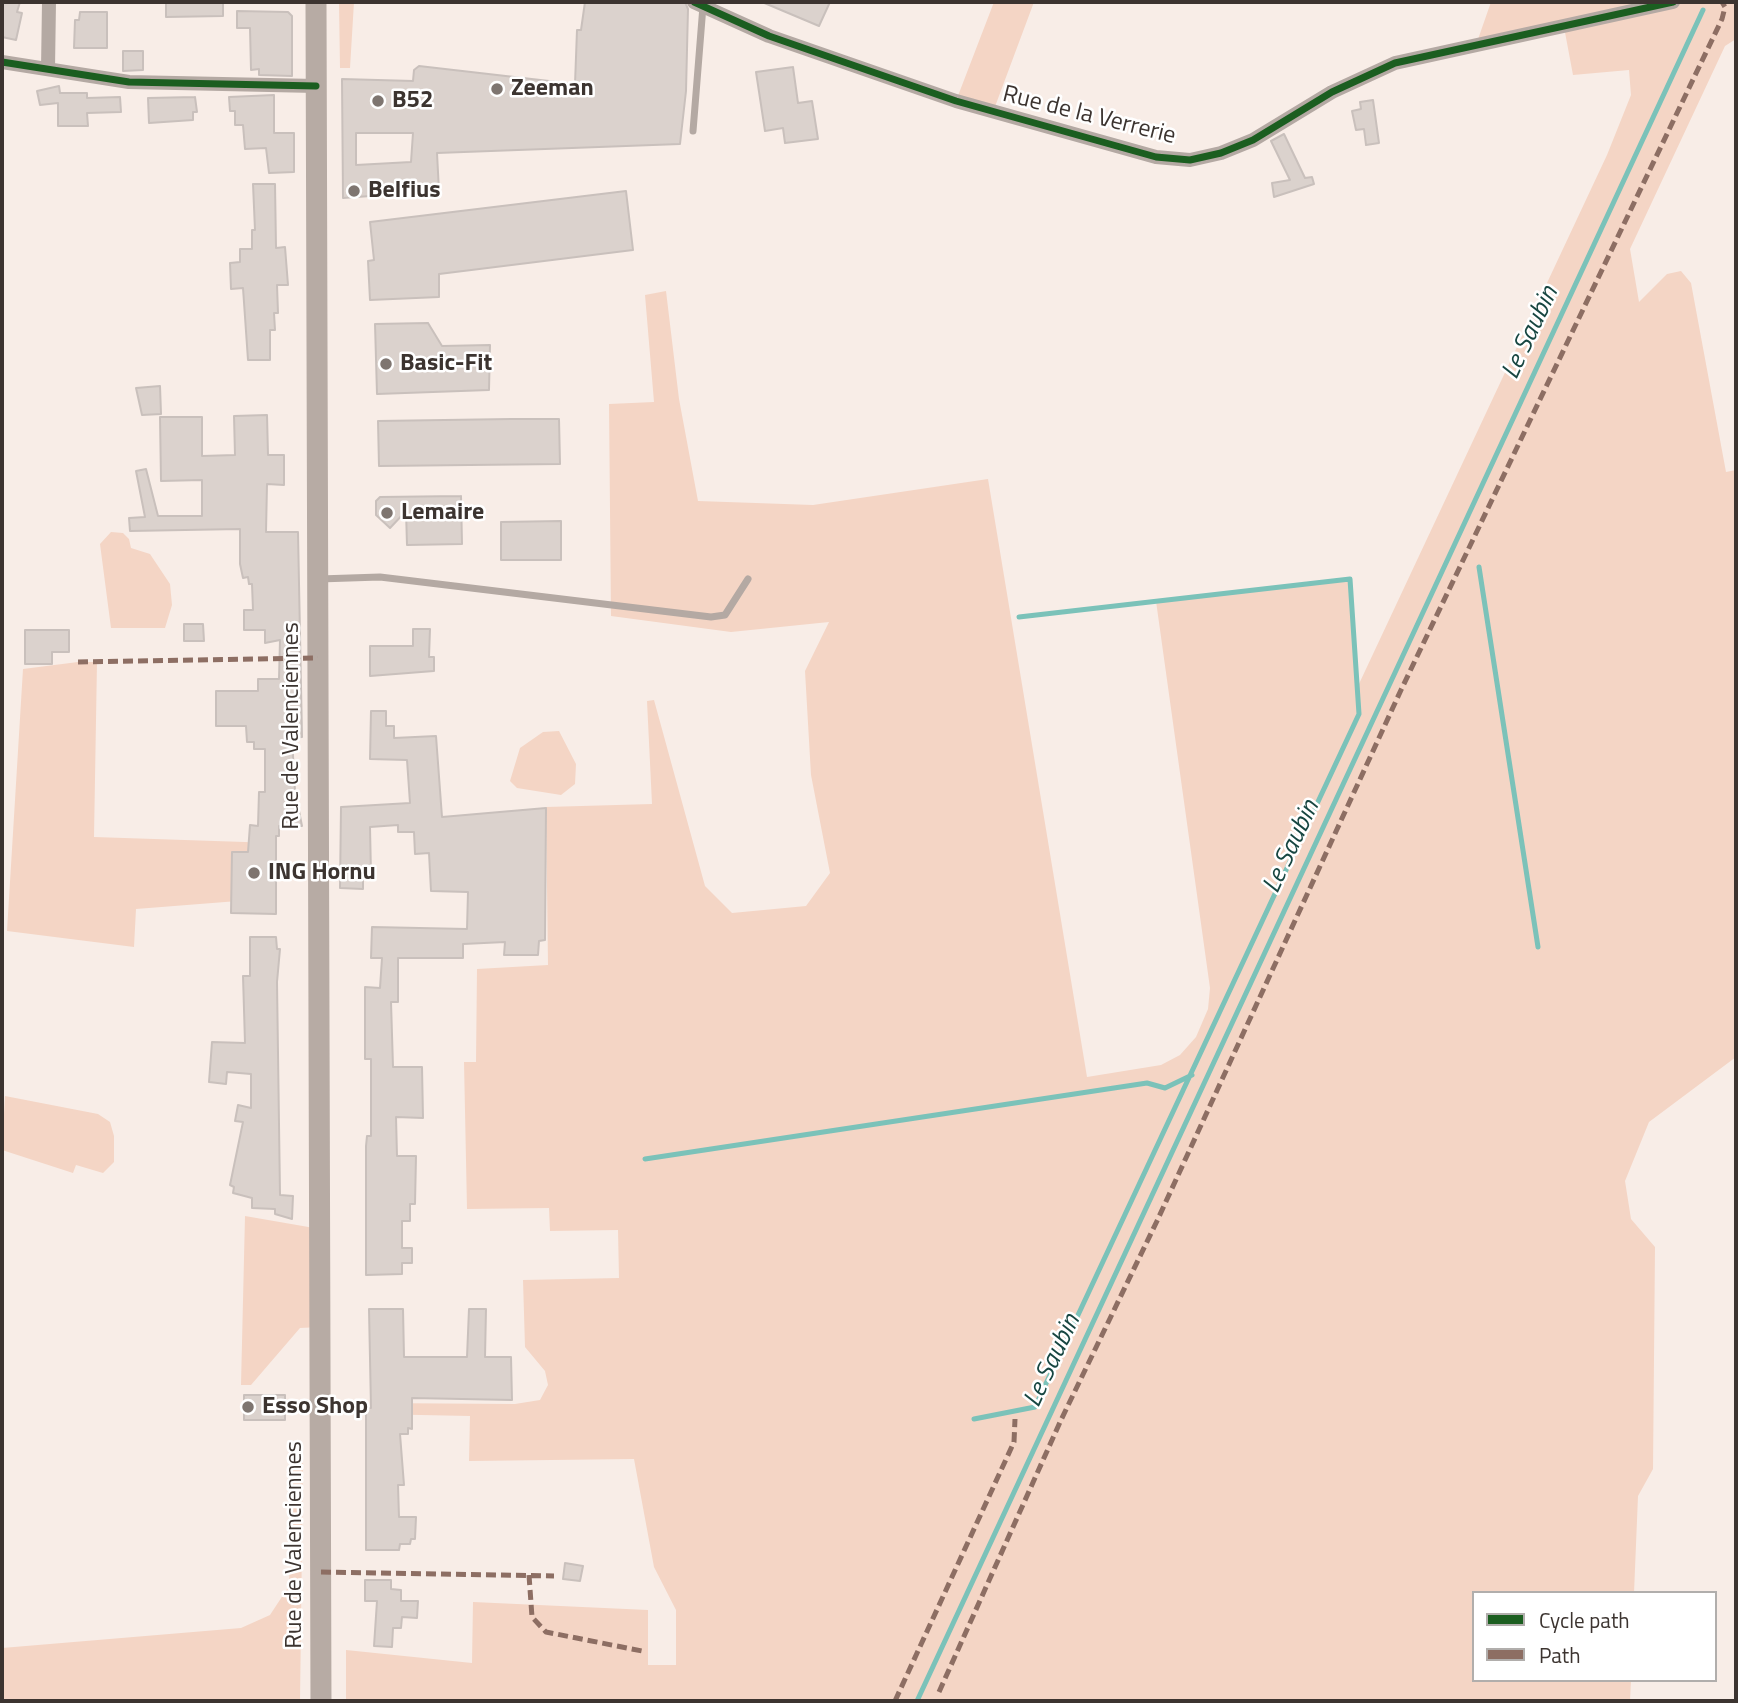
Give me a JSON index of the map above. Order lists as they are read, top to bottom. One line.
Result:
{"streets":{"main road":["Rue de Valenciennes"],"street":["Rue de la Verrerie"]},"water":["Le Saubin"],"places":["Zeeman","B52","Belfius","Basic-Fit","Lemaire","ING Hornu","Esso Shop"],"legend":["Cycle path","Path"]}
